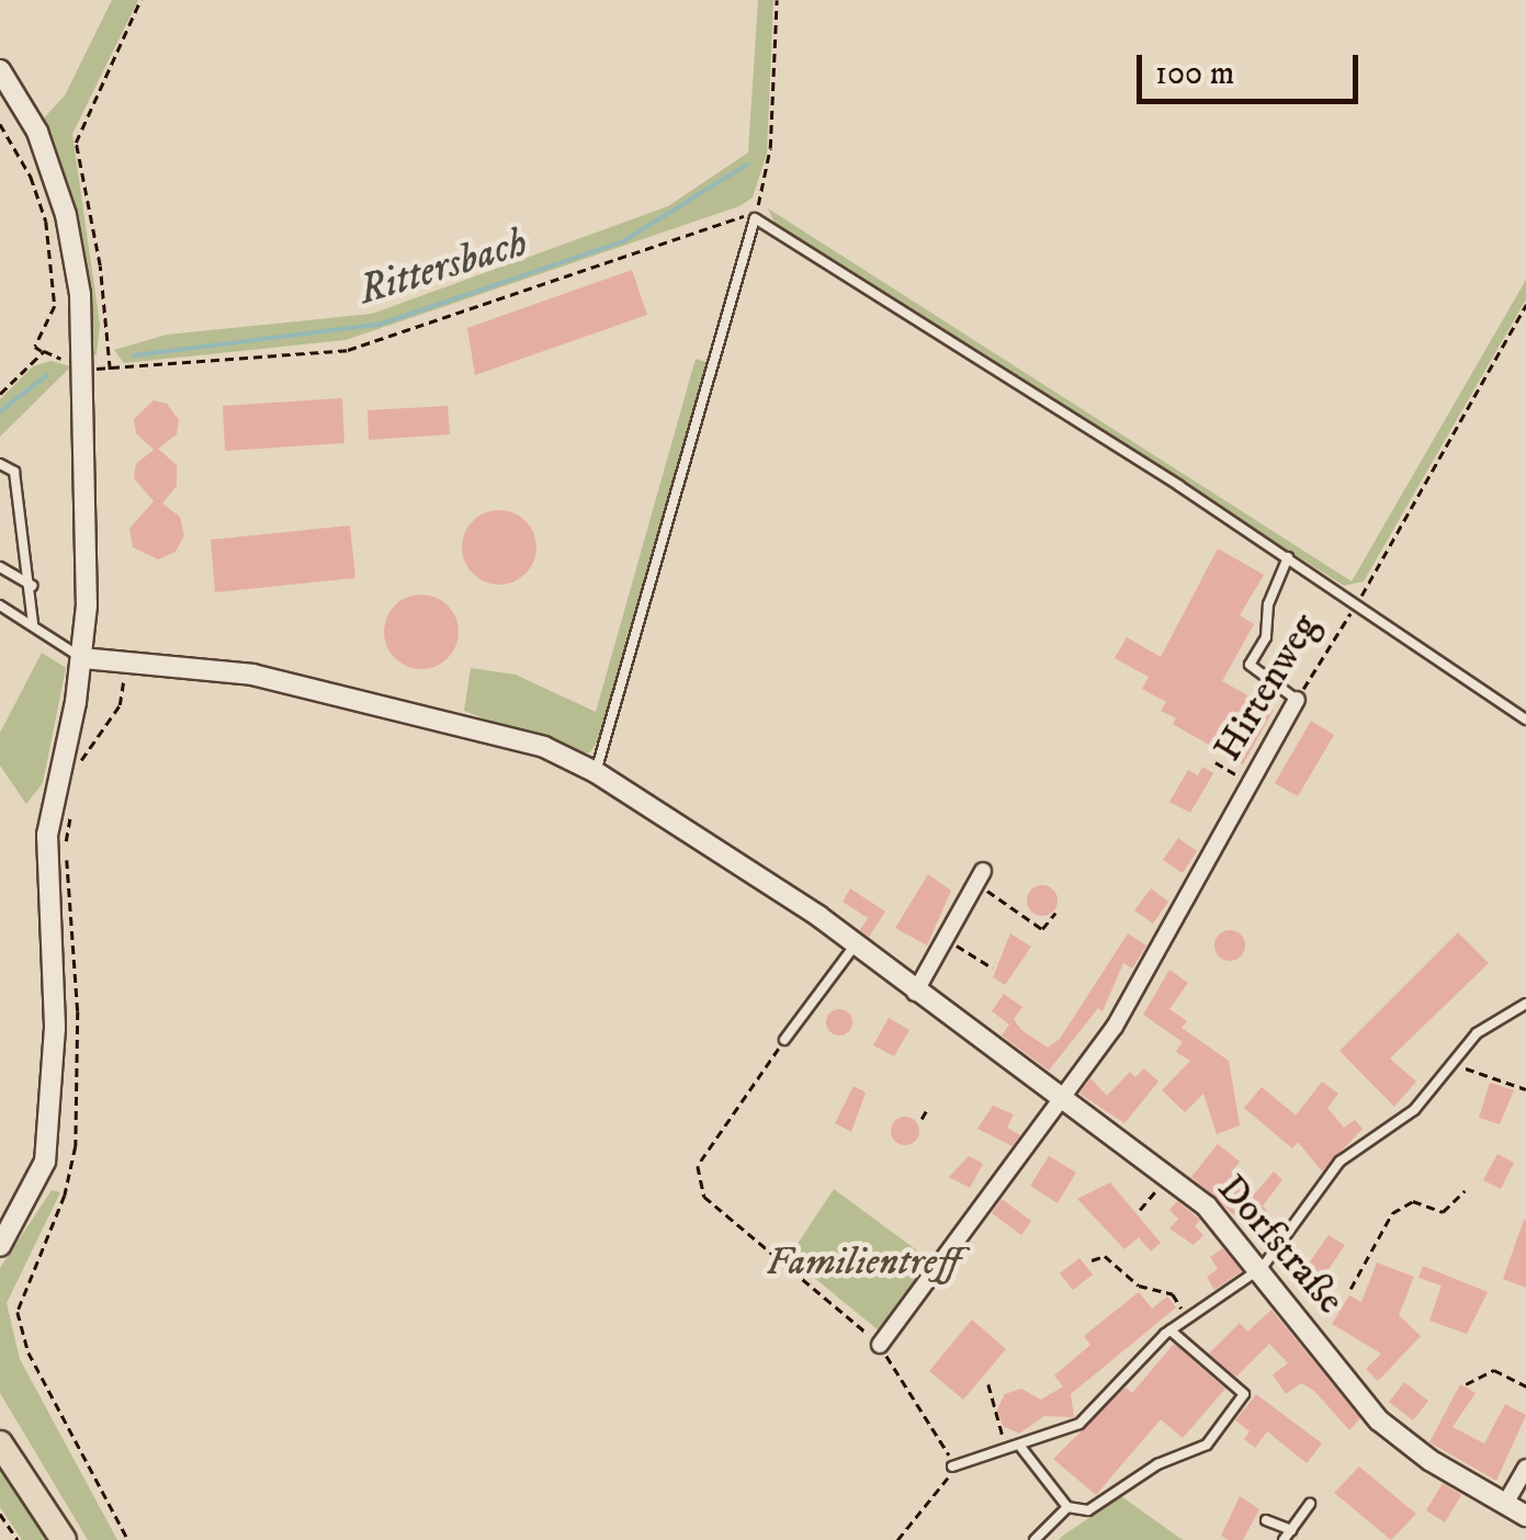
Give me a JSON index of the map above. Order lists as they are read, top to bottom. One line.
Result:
{"streets":{"street":["Hirtenweg","Dorfstraße"]},"crossings":[["Hirtenweg","Dorfstraße"]],"water":["Rittersbach"],"parks":["Familientreff"],"scale_bar":"100 m"}
